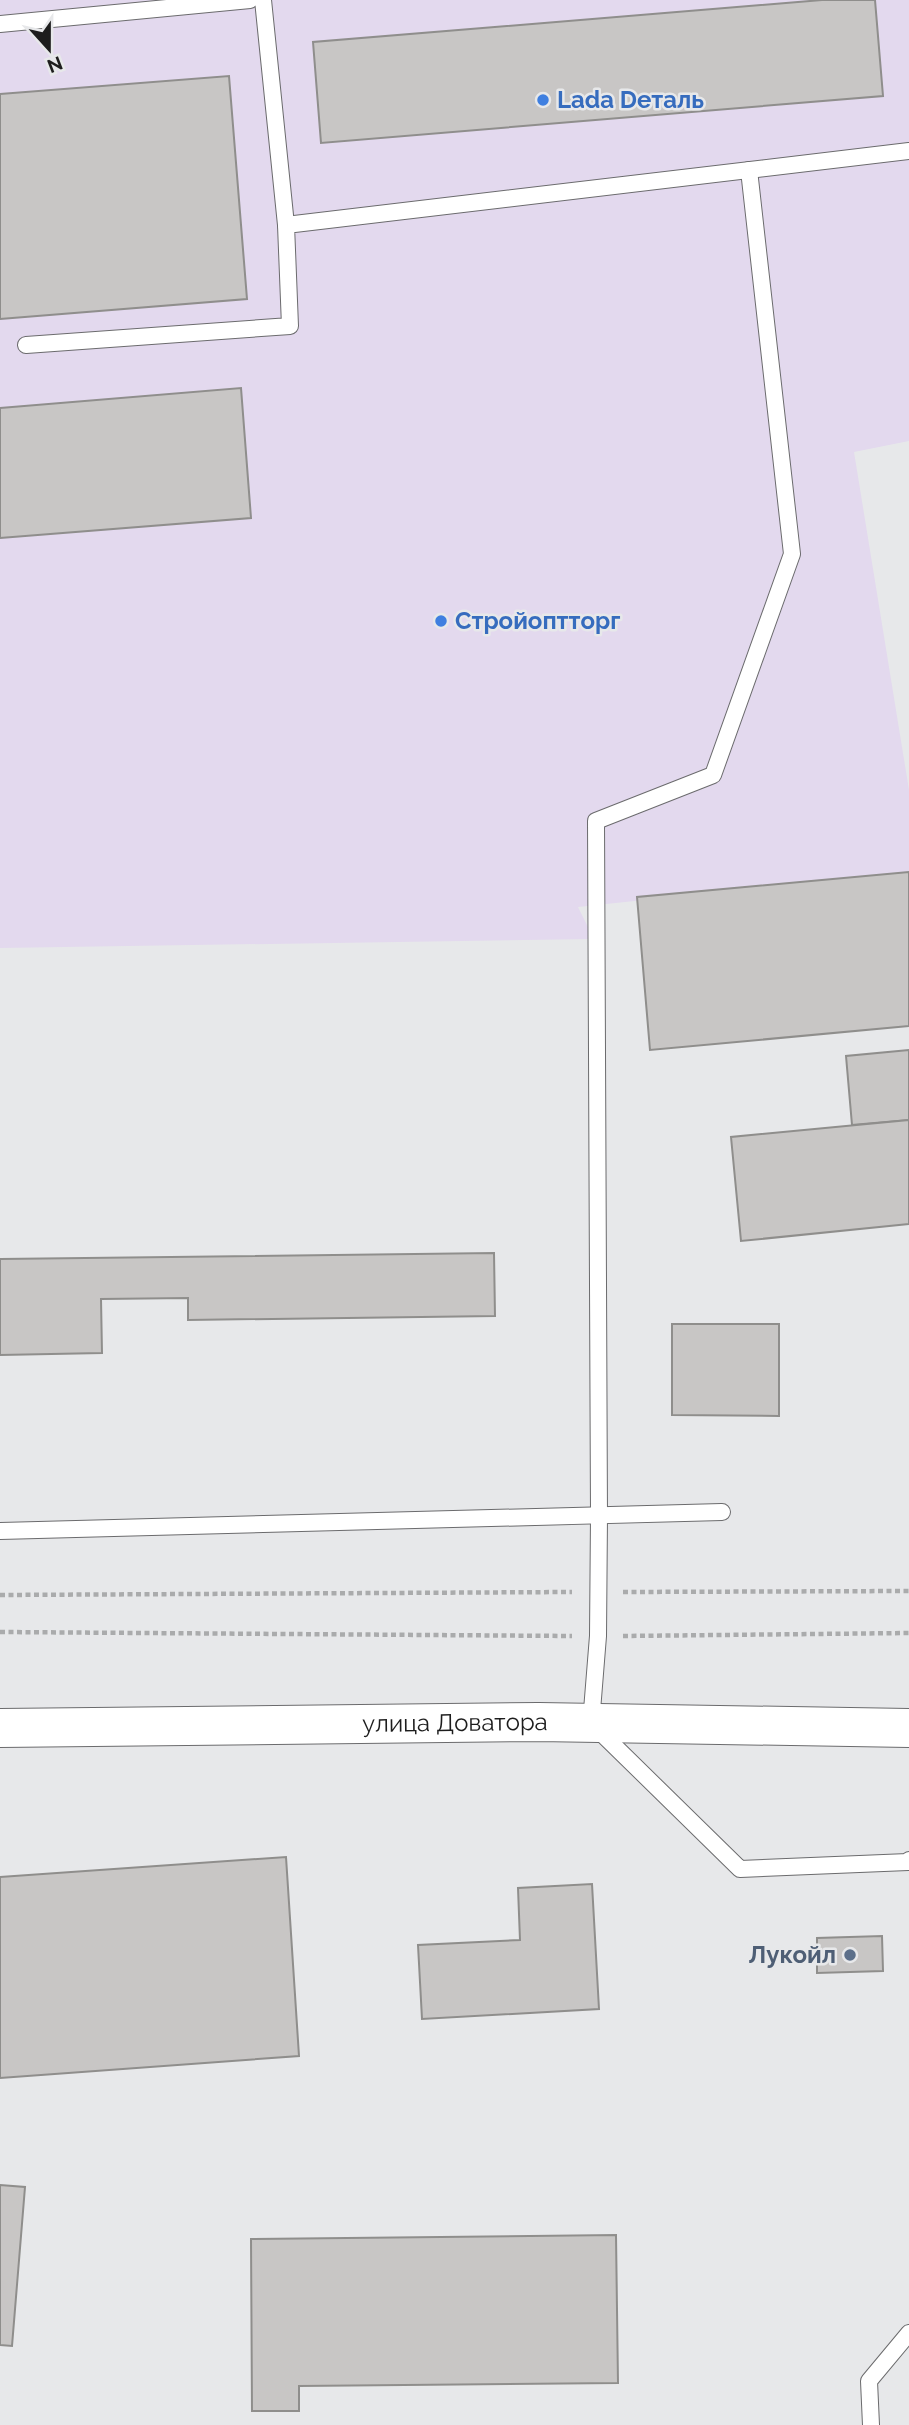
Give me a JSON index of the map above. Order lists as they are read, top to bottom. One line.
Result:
{"streets":{"main road":["улица Доватора"]},"places":["Lada Dеталь","Стройоптторг","Лукойл"],"north":"bottom"}
